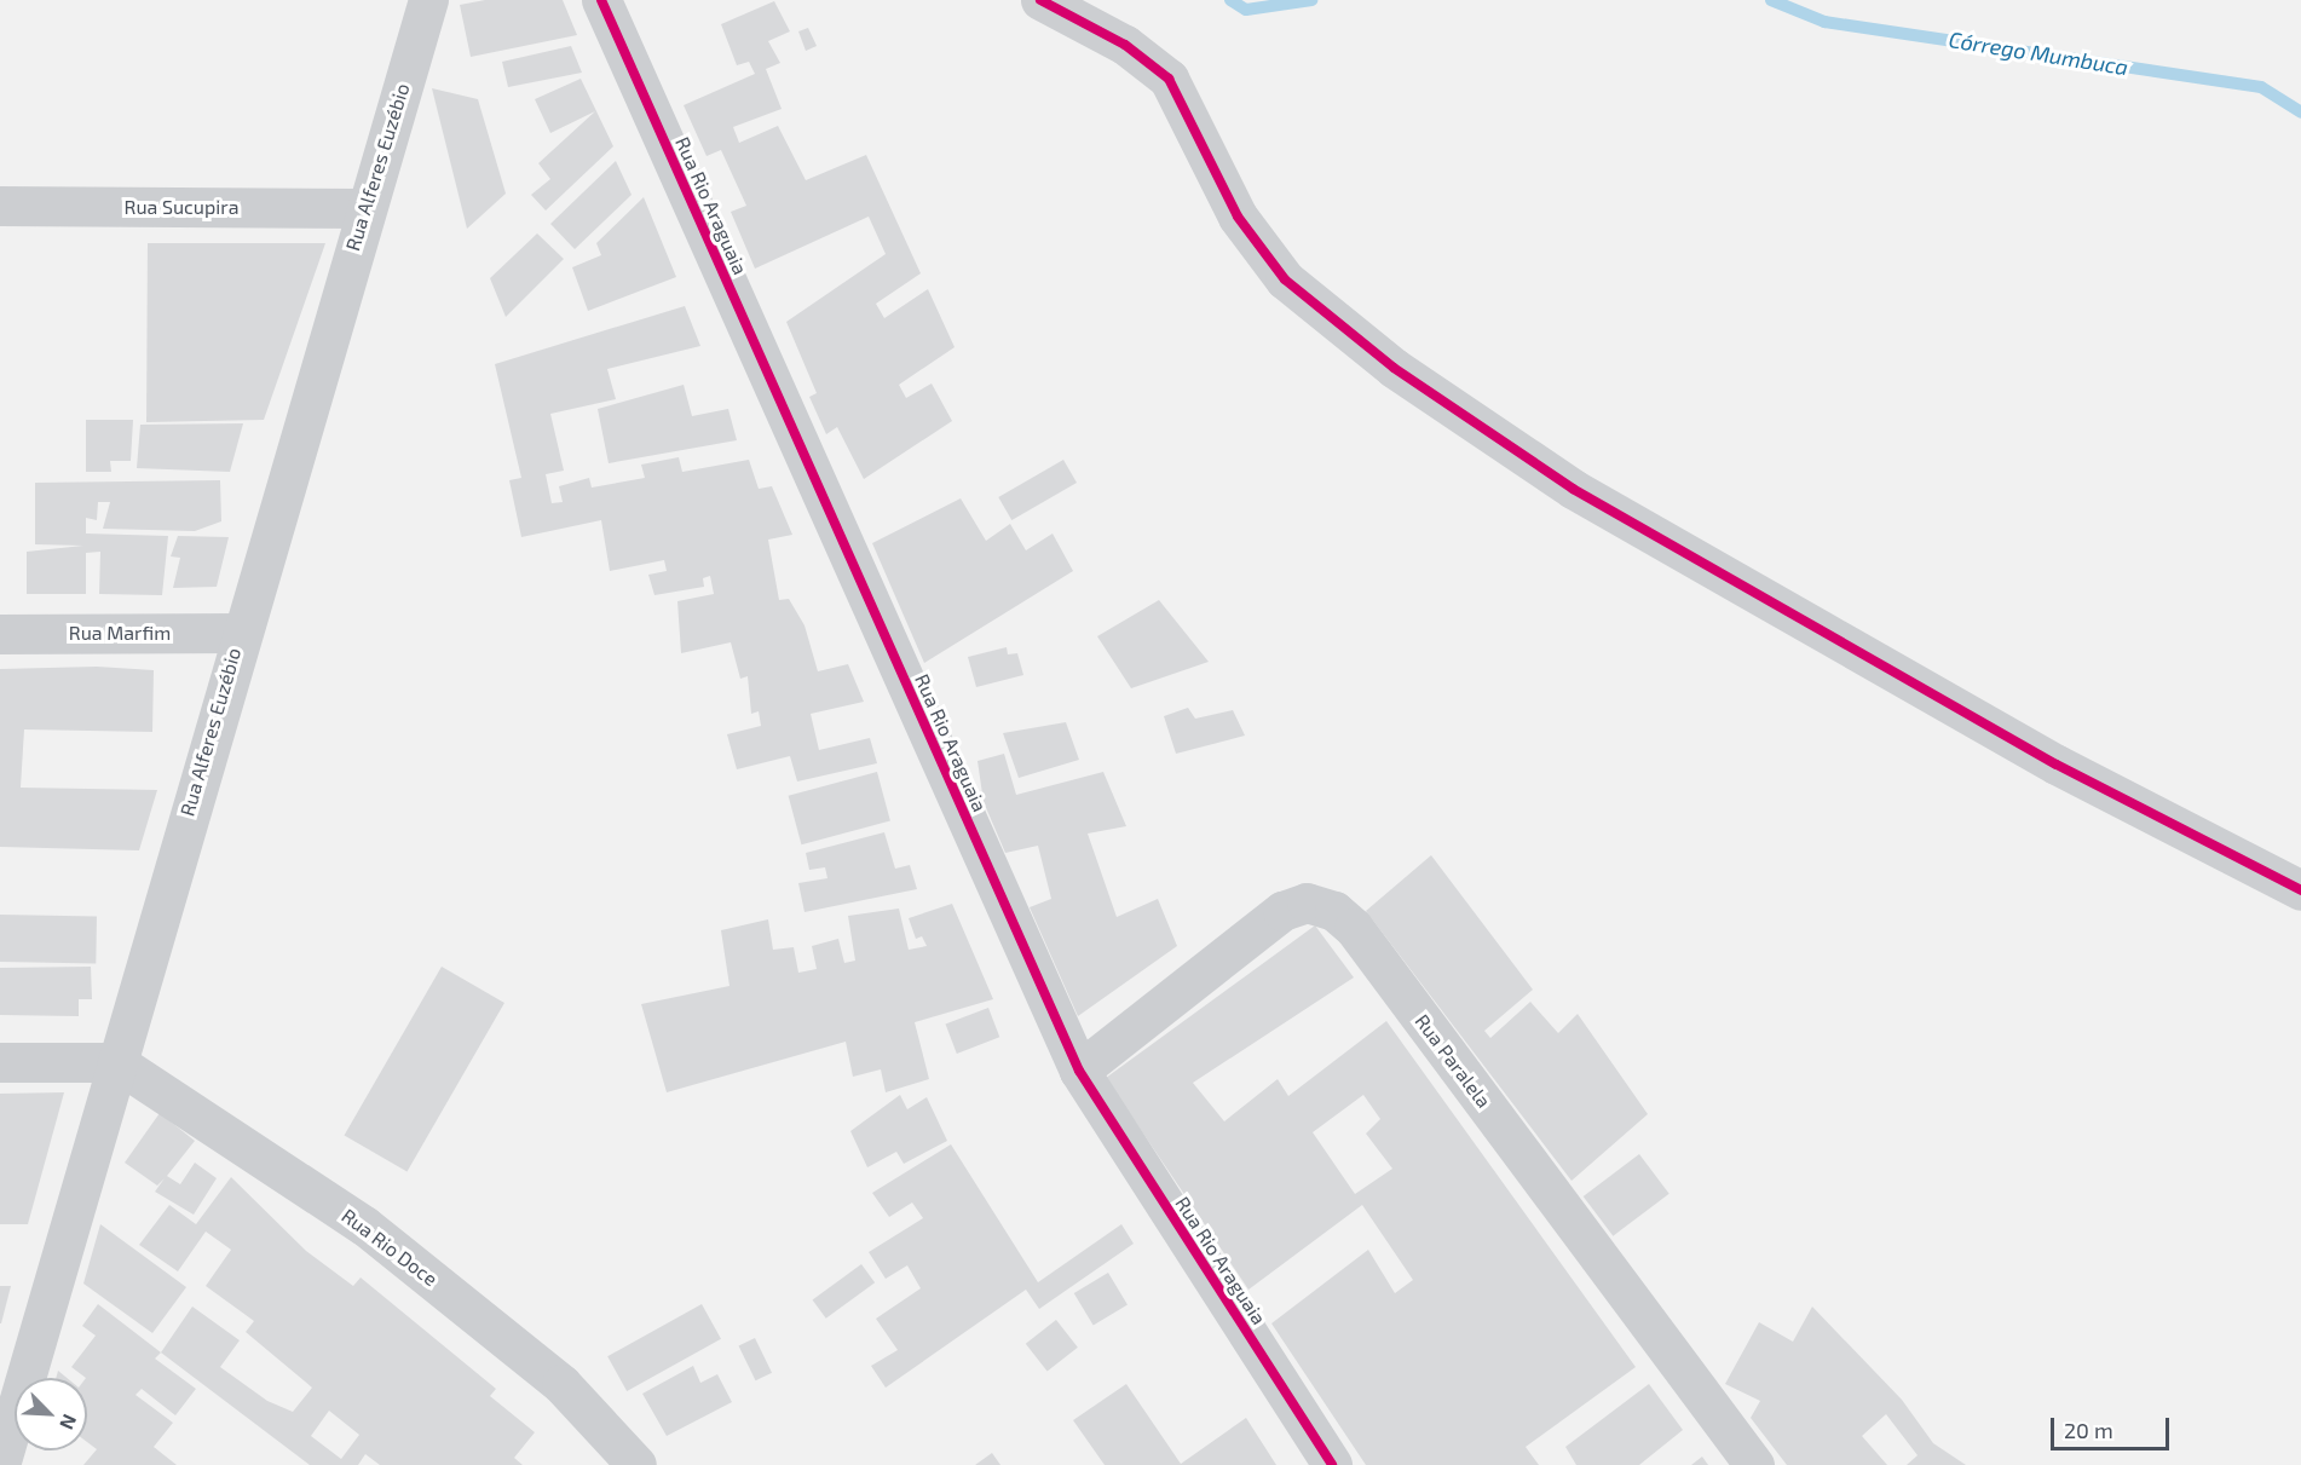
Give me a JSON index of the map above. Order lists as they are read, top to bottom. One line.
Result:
{"streets":{"street":["Rua Alferes Euzébio","Rua Rio Araguaia","Rua Sucupira","Rua Marfim","Rua Paralela","Rua Rio Doce"]},"crossings":[["Rua Alferes Euzébio","Rua Sucupira"],["Rua Alferes Euzébio","Rua Marfim"],["Rua Alferes Euzébio","Rua Rio Doce"],["Rua Rio Araguaia","Rua Paralela"]],"water":["Córrego Mumbuca"],"scale_bar":"20 m","north":"bottom right"}
